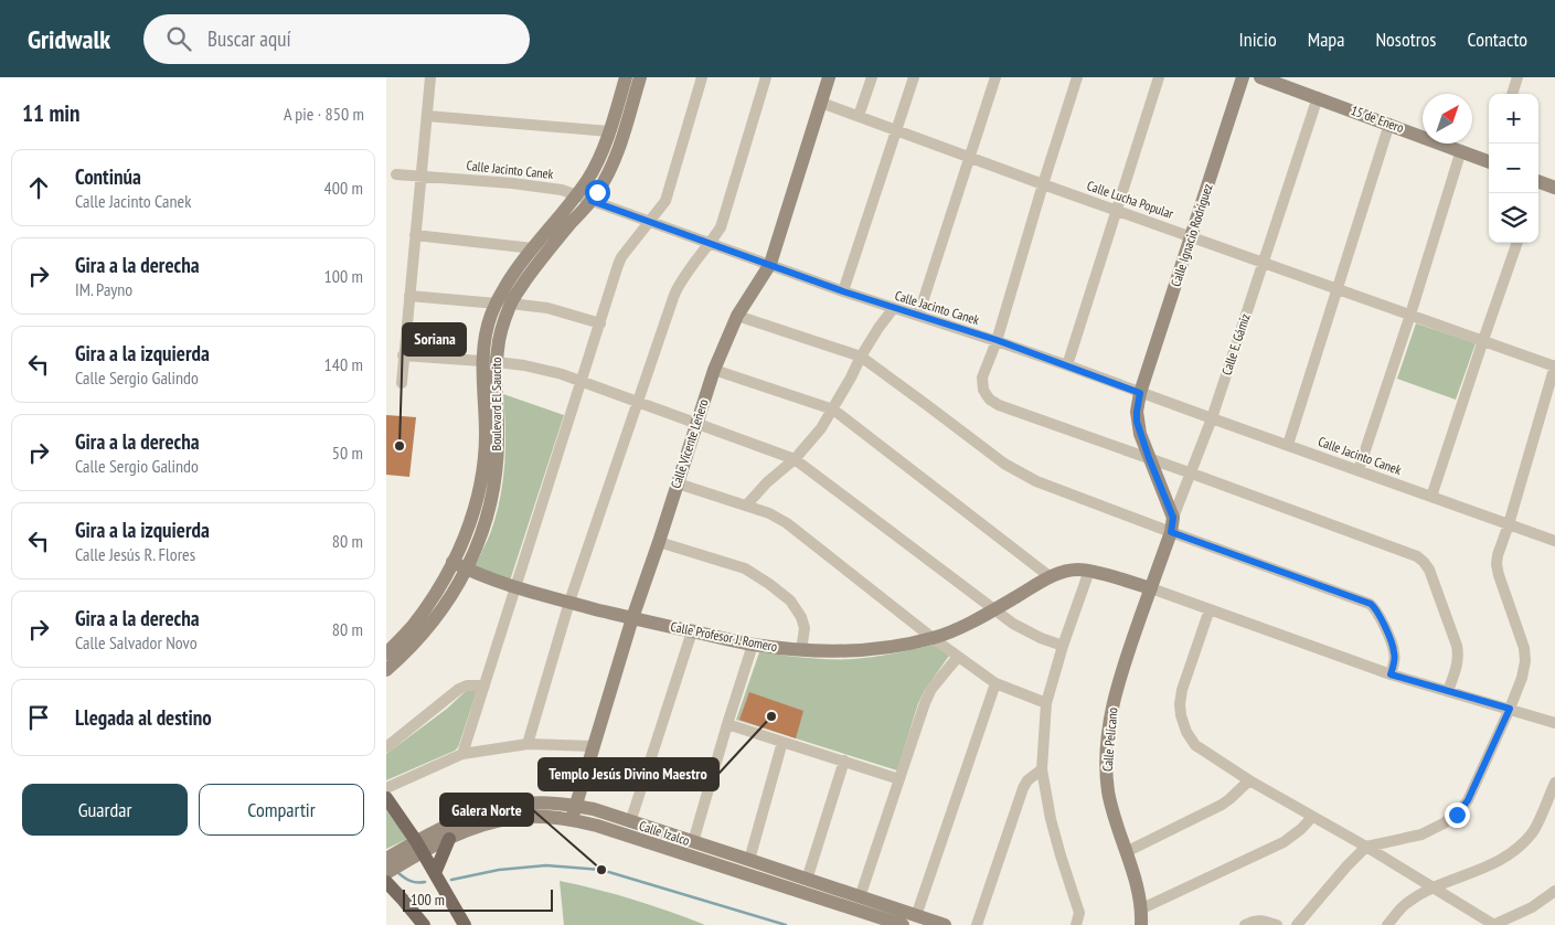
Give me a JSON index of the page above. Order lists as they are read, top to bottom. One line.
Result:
{"streets":{"street":["15 de Enero","Calle Jacinto Canek","Calle Lucha Popular","Calle Ignacio Rodríguez","Calle E. Gámiz","Boulevard El Saucito","Calle Vicente Leñero","Calle Profesor J. Romero","Calle Pelícano","Calle Izalco"]},"crossings":[["15 de Enero","Calle E. Gámiz"],["Calle Jacinto Canek","Calle Ignacio Rodríguez"],["Calle Jacinto Canek","Calle E. Gámiz"],["Calle Jacinto Canek","Boulevard El Saucito"],["Calle Jacinto Canek","Calle Vicente Leñero"],["Calle Lucha Popular","Calle Ignacio Rodríguez"],["Calle Lucha Popular","Calle E. Gámiz"],["Calle Lucha Popular","Calle Vicente Leñero"],["Calle Ignacio Rodríguez","Calle E. Gámiz"],["Calle E. Gámiz","Calle Profesor J. Romero"],["Calle E. Gámiz","Calle Pelícano"],["Boulevard El Saucito","Calle Profesor J. Romero"],["Calle Vicente Leñero","Calle Profesor J. Romero"],["Calle Vicente Leñero","Calle Izalco"],["Calle Profesor J. Romero","Calle Pelícano"]],"places":["Soriana","Templo Jesús Divino Maestro","Galera Norte"],"scale_bar":"100 m","north":"top right","page":{"header":"Gridwalk","search":"Buscar aquí","nav":["Inicio","Mapa","Nosotros","Contacto"],"heading":["11 min","A pie · 850 m"],"map_buttons":["+","−"],"list":[["Continúa","Calle Jacinto Canek","400 m"],["Gira a la derecha","IM. Payno","100 m"],["Gira a la izquierda","Calle Sergio Galindo","140 m"],["Gira a la derecha","Calle Sergio Galindo","50 m"],["Gira a la izquierda","Calle Jesús R. Flores","80 m"],["Gira a la derecha","Calle Salvador Novo","80 m"],"Llegada al destino"],"buttons":["Guardar","Compartir"],"scale":"100 m"}}
